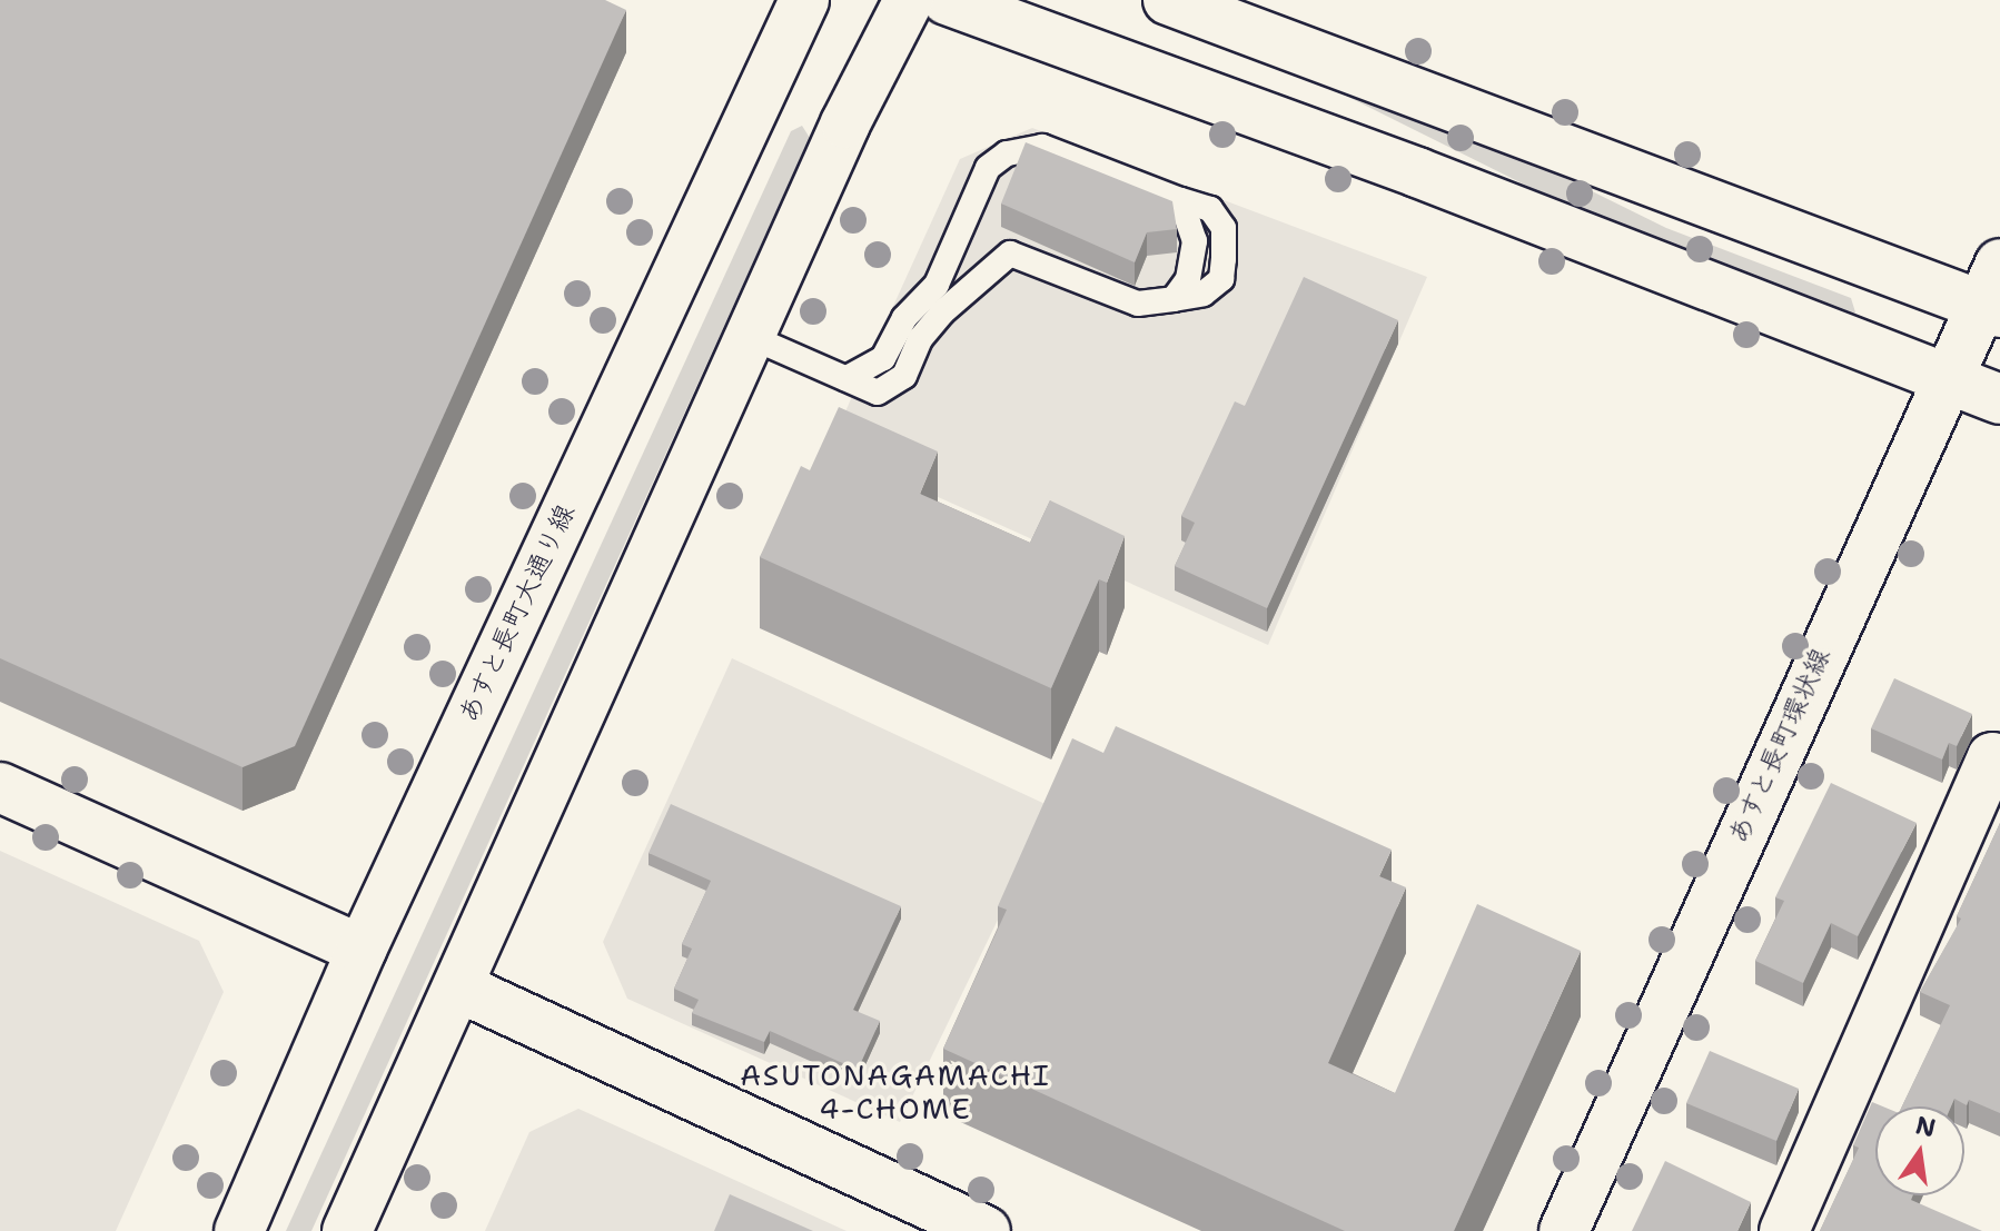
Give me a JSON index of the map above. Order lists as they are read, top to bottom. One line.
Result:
{"streets":{"street":["あすと長町大通り線","あすと長町環状線"]},"districts":["ASUTONAGAMACHI 4-CHOME"],"north":"top"}
